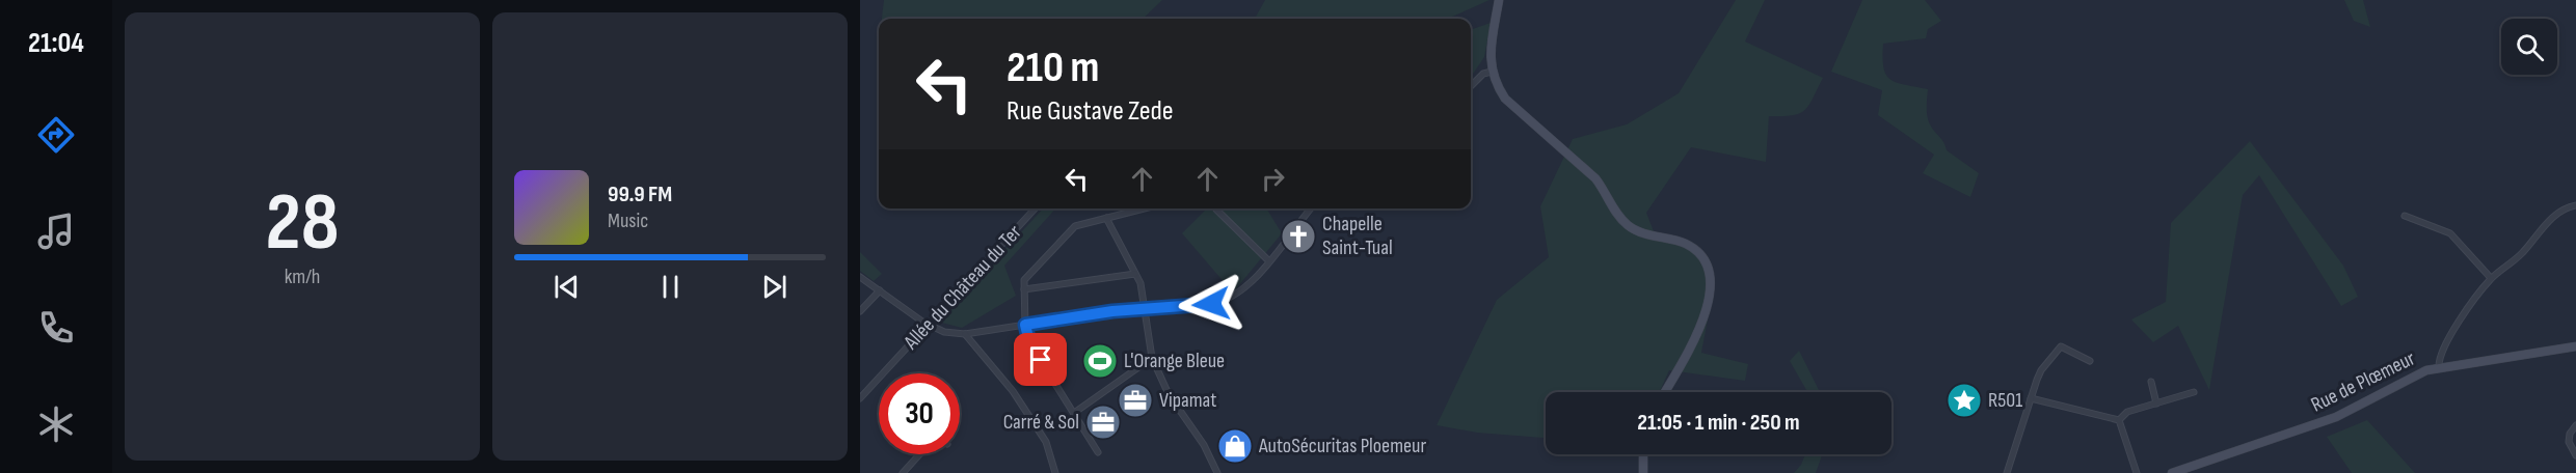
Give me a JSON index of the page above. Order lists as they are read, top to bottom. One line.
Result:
{"streets":{"street":["Allée du Château du Ter","Rue de Plœmeur"]},"places":{"church":["Chapelle Saint-Tual"],"sports":["L'Orange Bleue"],"office":["Vipamat","Carré & Sol"],"place":["R501"],"shop":["AutoSécuritas Ploemeur"]},"page":{"tabs":"21:04","tile":["28","km/h"],"turn":["210 m","Rue Gustave Zede"],"song":["99.9 FM","Music"],"limit":"30","trip":"21:05 · 1 min · 250 m"}}
